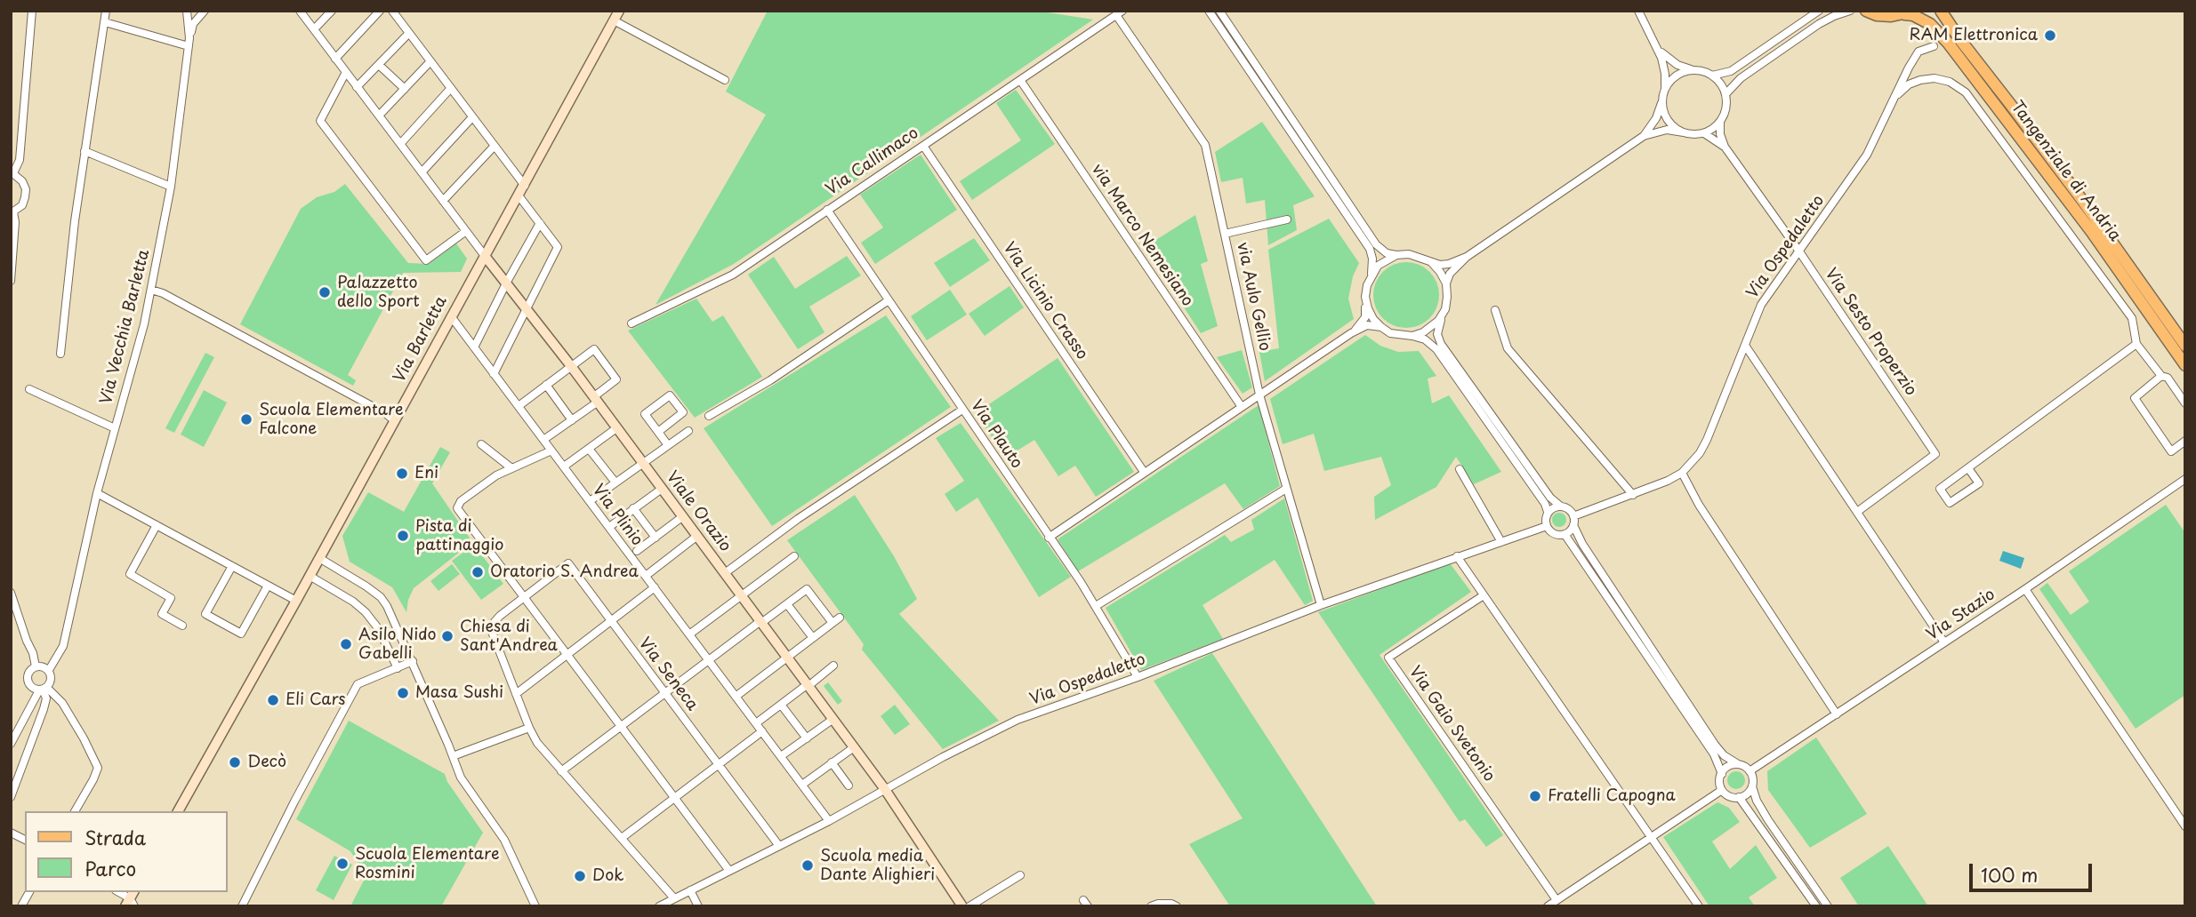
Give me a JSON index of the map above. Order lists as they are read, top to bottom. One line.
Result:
{"streets":{"main road":["Tangenziale di Andria","Via Barletta","Viale Orazio"],"street":["Via Callimaco","via Marco Nemesiano","Via Ospedaletto","via Aulo Gellio","Via Licinio Crasso","Via Vecchia Barletta","Via Sesto Properzio","Via Plauto","Via Plinio","Via Stazio","Via Seneca","Via Gaio Svetonio"]},"crossings":[["Via Callimaco","via Marco Nemesiano"],["Via Callimaco","via Aulo Gellio"],["Via Callimaco","Via Licinio Crasso"],["Via Callimaco","Via Plauto"],["Via Ospedaletto","via Aulo Gellio"],["Via Ospedaletto","Via Sesto Properzio"],["Via Ospedaletto","Via Plauto"],["Via Ospedaletto","Viale Orazio"],["Via Ospedaletto","Via Plinio"],["Via Ospedaletto","Via Seneca"],["Via Barletta","Viale Orazio"],["Via Barletta","Via Plinio"]],"places":["RAM Elettronica","Palazzetto dello Sport","Scuola Elementare Falcone","Eni","Pista di pattinaggio","Oratorio S. Andrea","Chiesa di Sant'Andrea","Asilo Nido Gabelli","Masa Sushi","Eli Cars","Decò","Fratelli Capogna","Scuola Elementare Rosmini","Scuola media Dante Alighieri","Dok"],"legend":["Strada","Parco"],"scale_bar":"100 m"}
